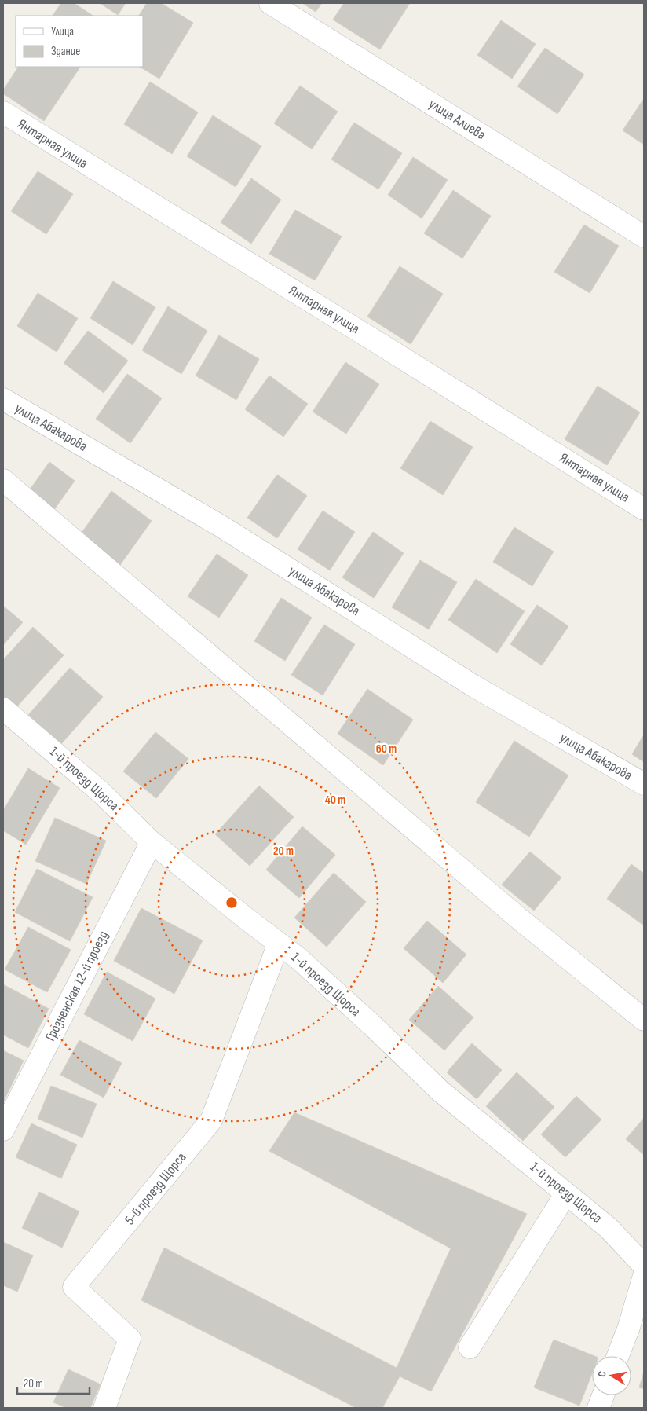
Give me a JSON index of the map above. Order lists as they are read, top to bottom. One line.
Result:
{"streets":{"street":["улица Алиева","Янтарная улица","улица Абакарова","1-й проезд Щорса","Грозненская 12-й проезд","5-й проезд Щорса"]},"crossings":[["1-й проезд Щорса","Грозненская 12-й проезд"],["1-й проезд Щорса","5-й проезд Щорса"]],"legend":["Улица","Здание"],"scale_bar":"20 m","north":"left","rings":["60 m","40 m","20 m"]}
